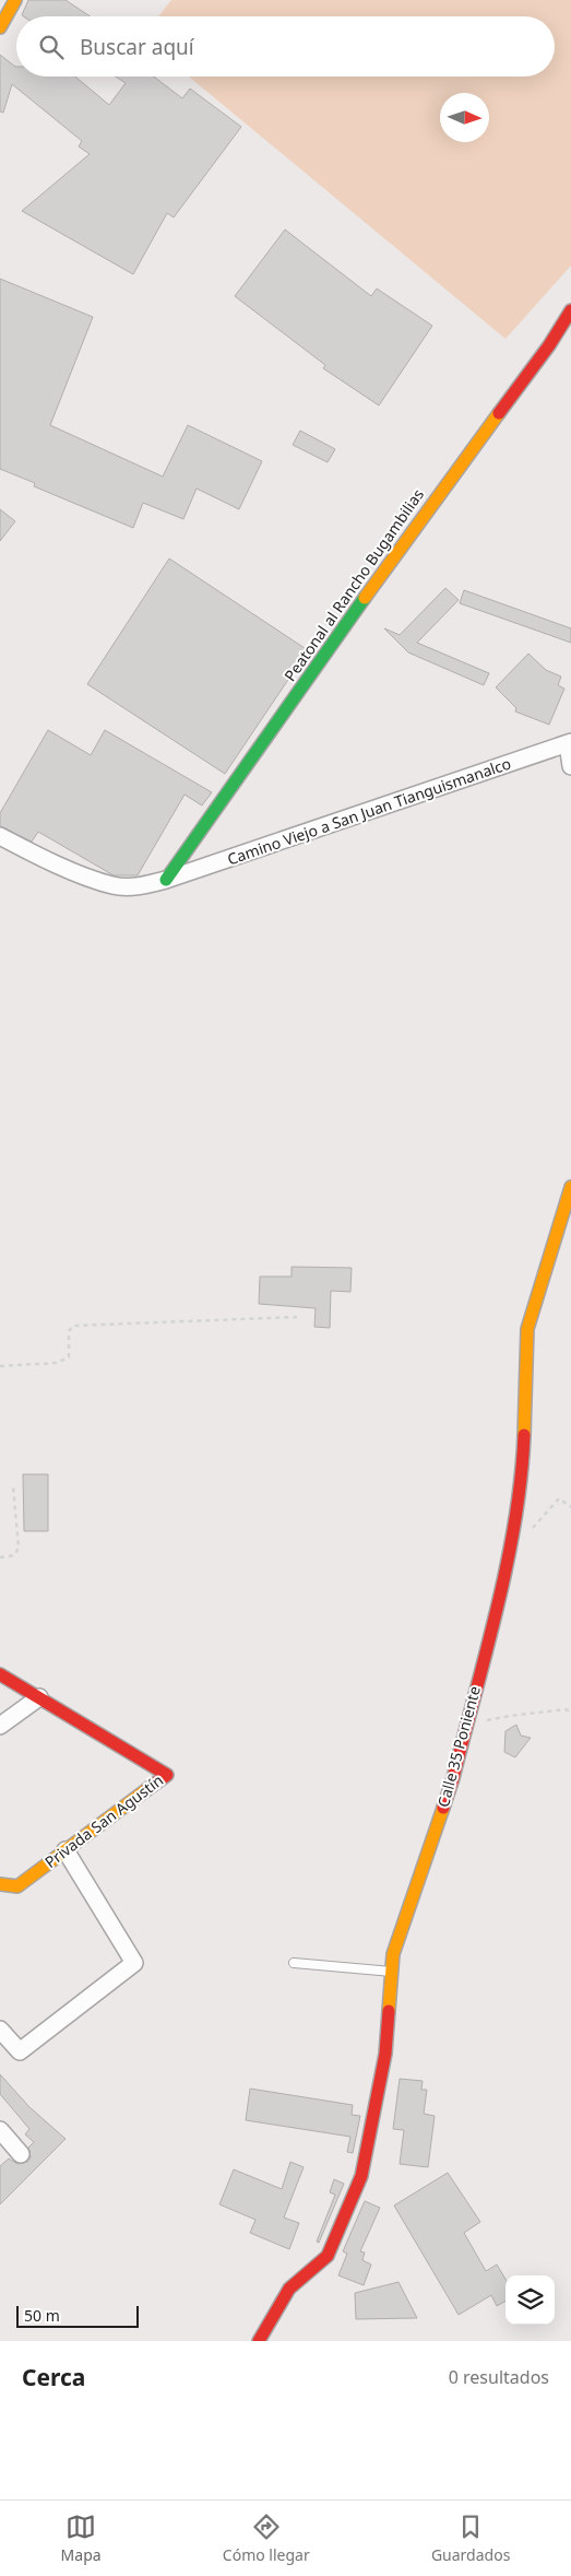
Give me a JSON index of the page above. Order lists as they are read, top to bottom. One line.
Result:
{"streets":{"street":["Peatonal al Rancho Bugambilias","Camino Viejo a San Juan Tianguismanalco","Calle 35 Poniente","Privada San Agustín"]},"crossings":[["Peatonal al Rancho Bugambilias","Camino Viejo a San Juan Tianguismanalco"]],"scale_bar":"50 m","north":"right","page":{"search":"Buscar aquí","scale":"50 m","heading":["Cerca","0 resultados"],"nav":["Mapa","Cómo llegar","Guardados"]}}
